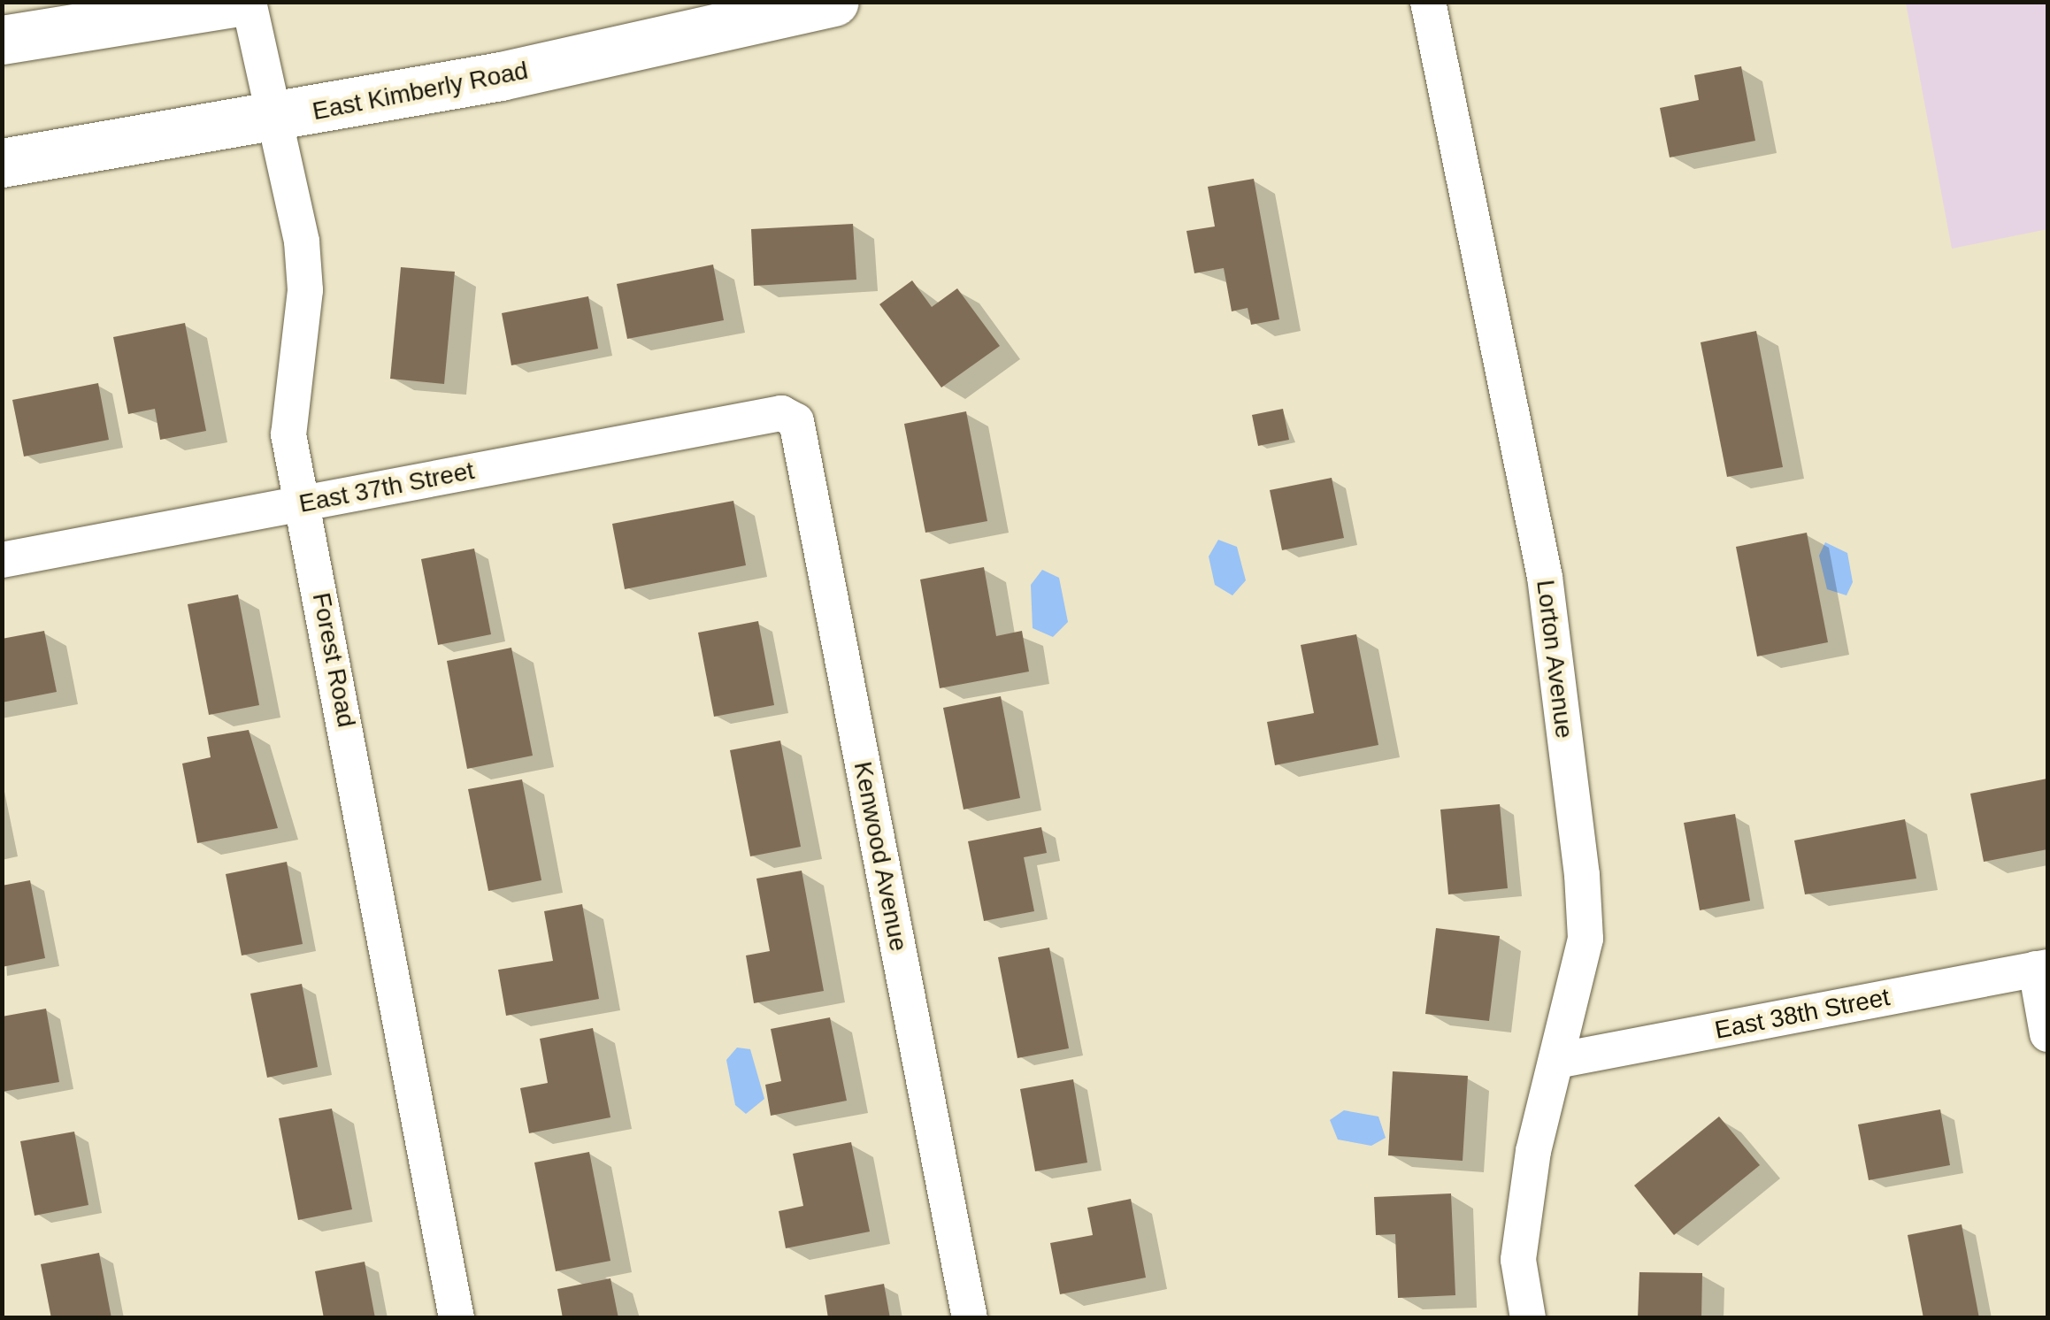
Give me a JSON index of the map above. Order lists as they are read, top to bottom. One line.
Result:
{"streets":{"main road":["East Kimberly Road"],"street":["East 37th Street","Lorton Avenue","Forest Road","Kenwood Avenue","East 38th Street"]},"crossings":[["East Kimberly Road","Forest Road"],["East 37th Street","Forest Road"],["East 37th Street","Kenwood Avenue"],["Lorton Avenue","East 38th Street"]]}
